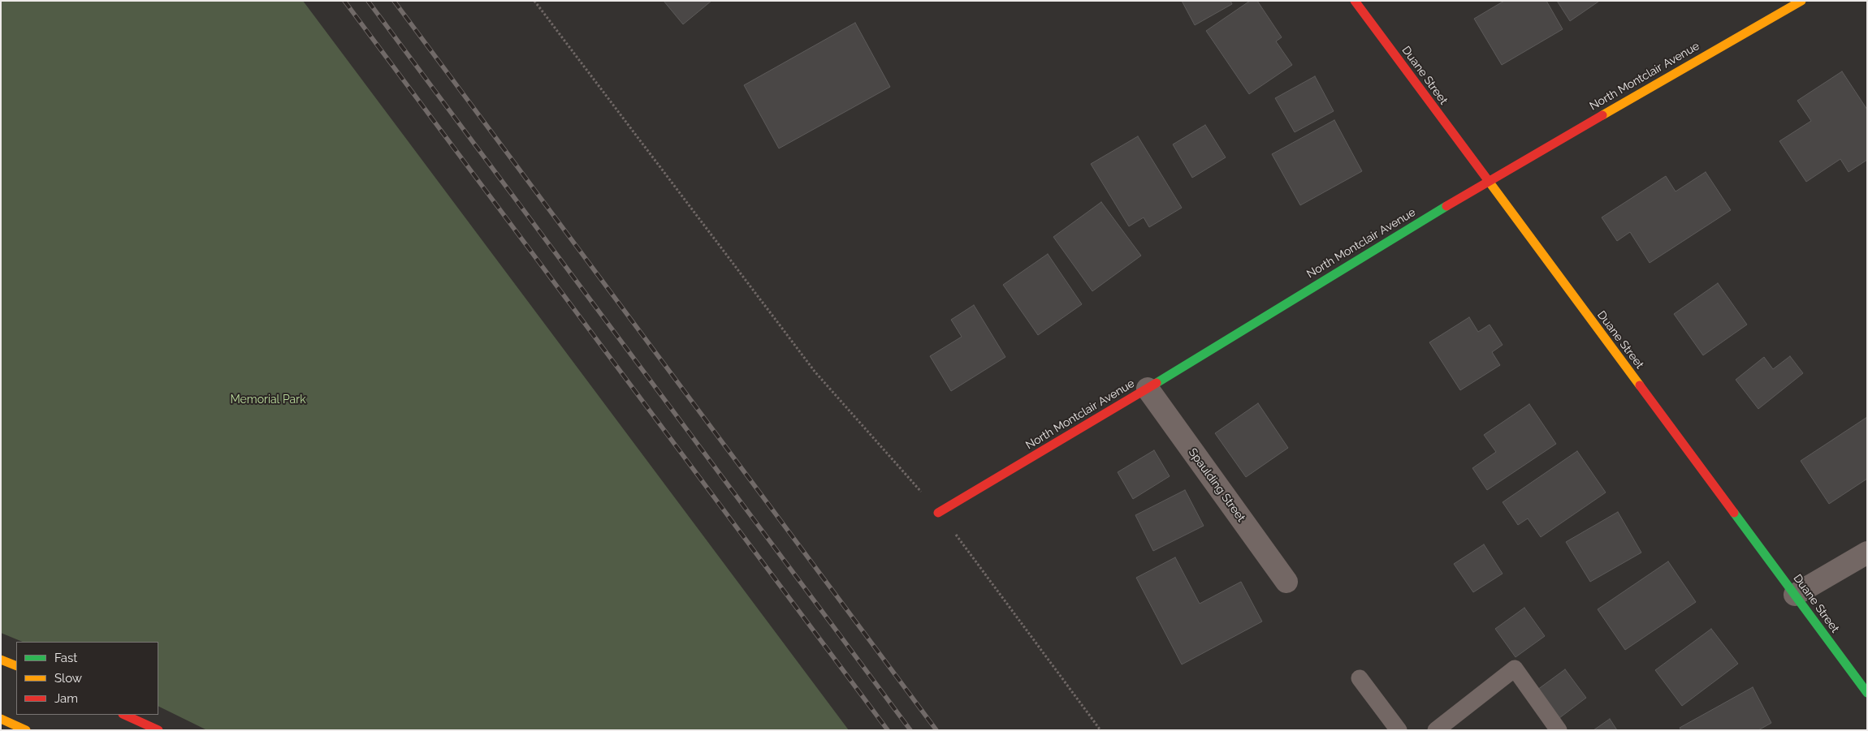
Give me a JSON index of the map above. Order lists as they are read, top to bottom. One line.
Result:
{"streets":{"street":["Duane Street","North Montclair Avenue","Spaulding Street"]},"crossings":[["Duane Street","North Montclair Avenue"],["North Montclair Avenue","Spaulding Street"]],"parks":["Memorial Park"],"legend":["Fast","Slow","Jam"]}
